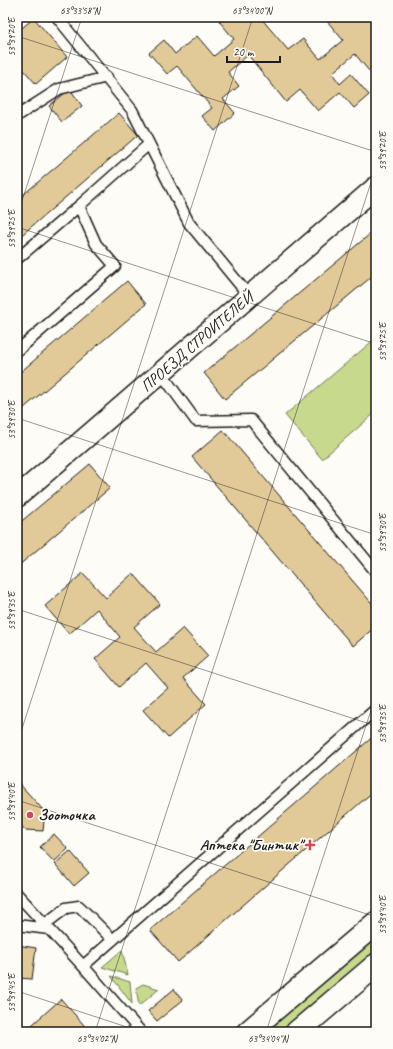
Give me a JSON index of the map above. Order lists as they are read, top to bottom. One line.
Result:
{"streets":{"street":["ПРОЕЗД СТРОИТЕЛЕЙ"]},"places":{"other":["Зооточка"],"health":["Аптека \"Бинтик\""]},"scale_bar":"20 m","coordinates":["63°33'58\"N","63°34'00\"N","53°39'20\"E","53°39'25\"E","53°39'30\"E","53°39'35\"E","53°39'40\"E","53°39'45\"E","63°34'02\"N","63°34'04\"N"]}
